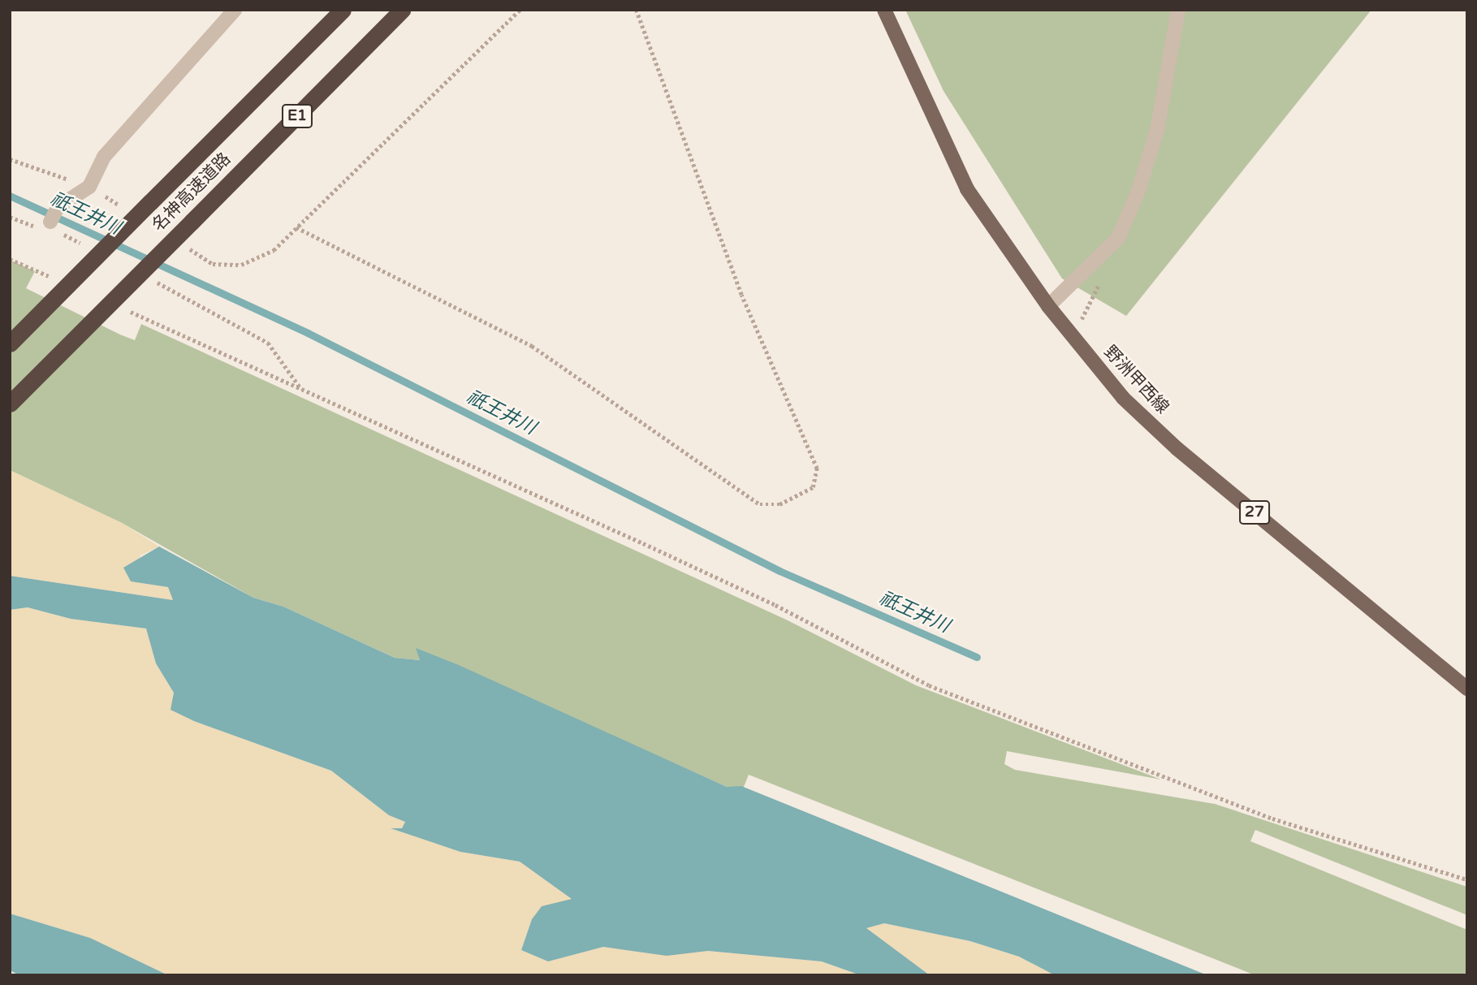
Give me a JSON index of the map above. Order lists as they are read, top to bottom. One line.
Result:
{"streets":{"highway":["E1","名神高速道路"],"main road":["野洲甲西線","27"]},"water":["祇王井川"]}
